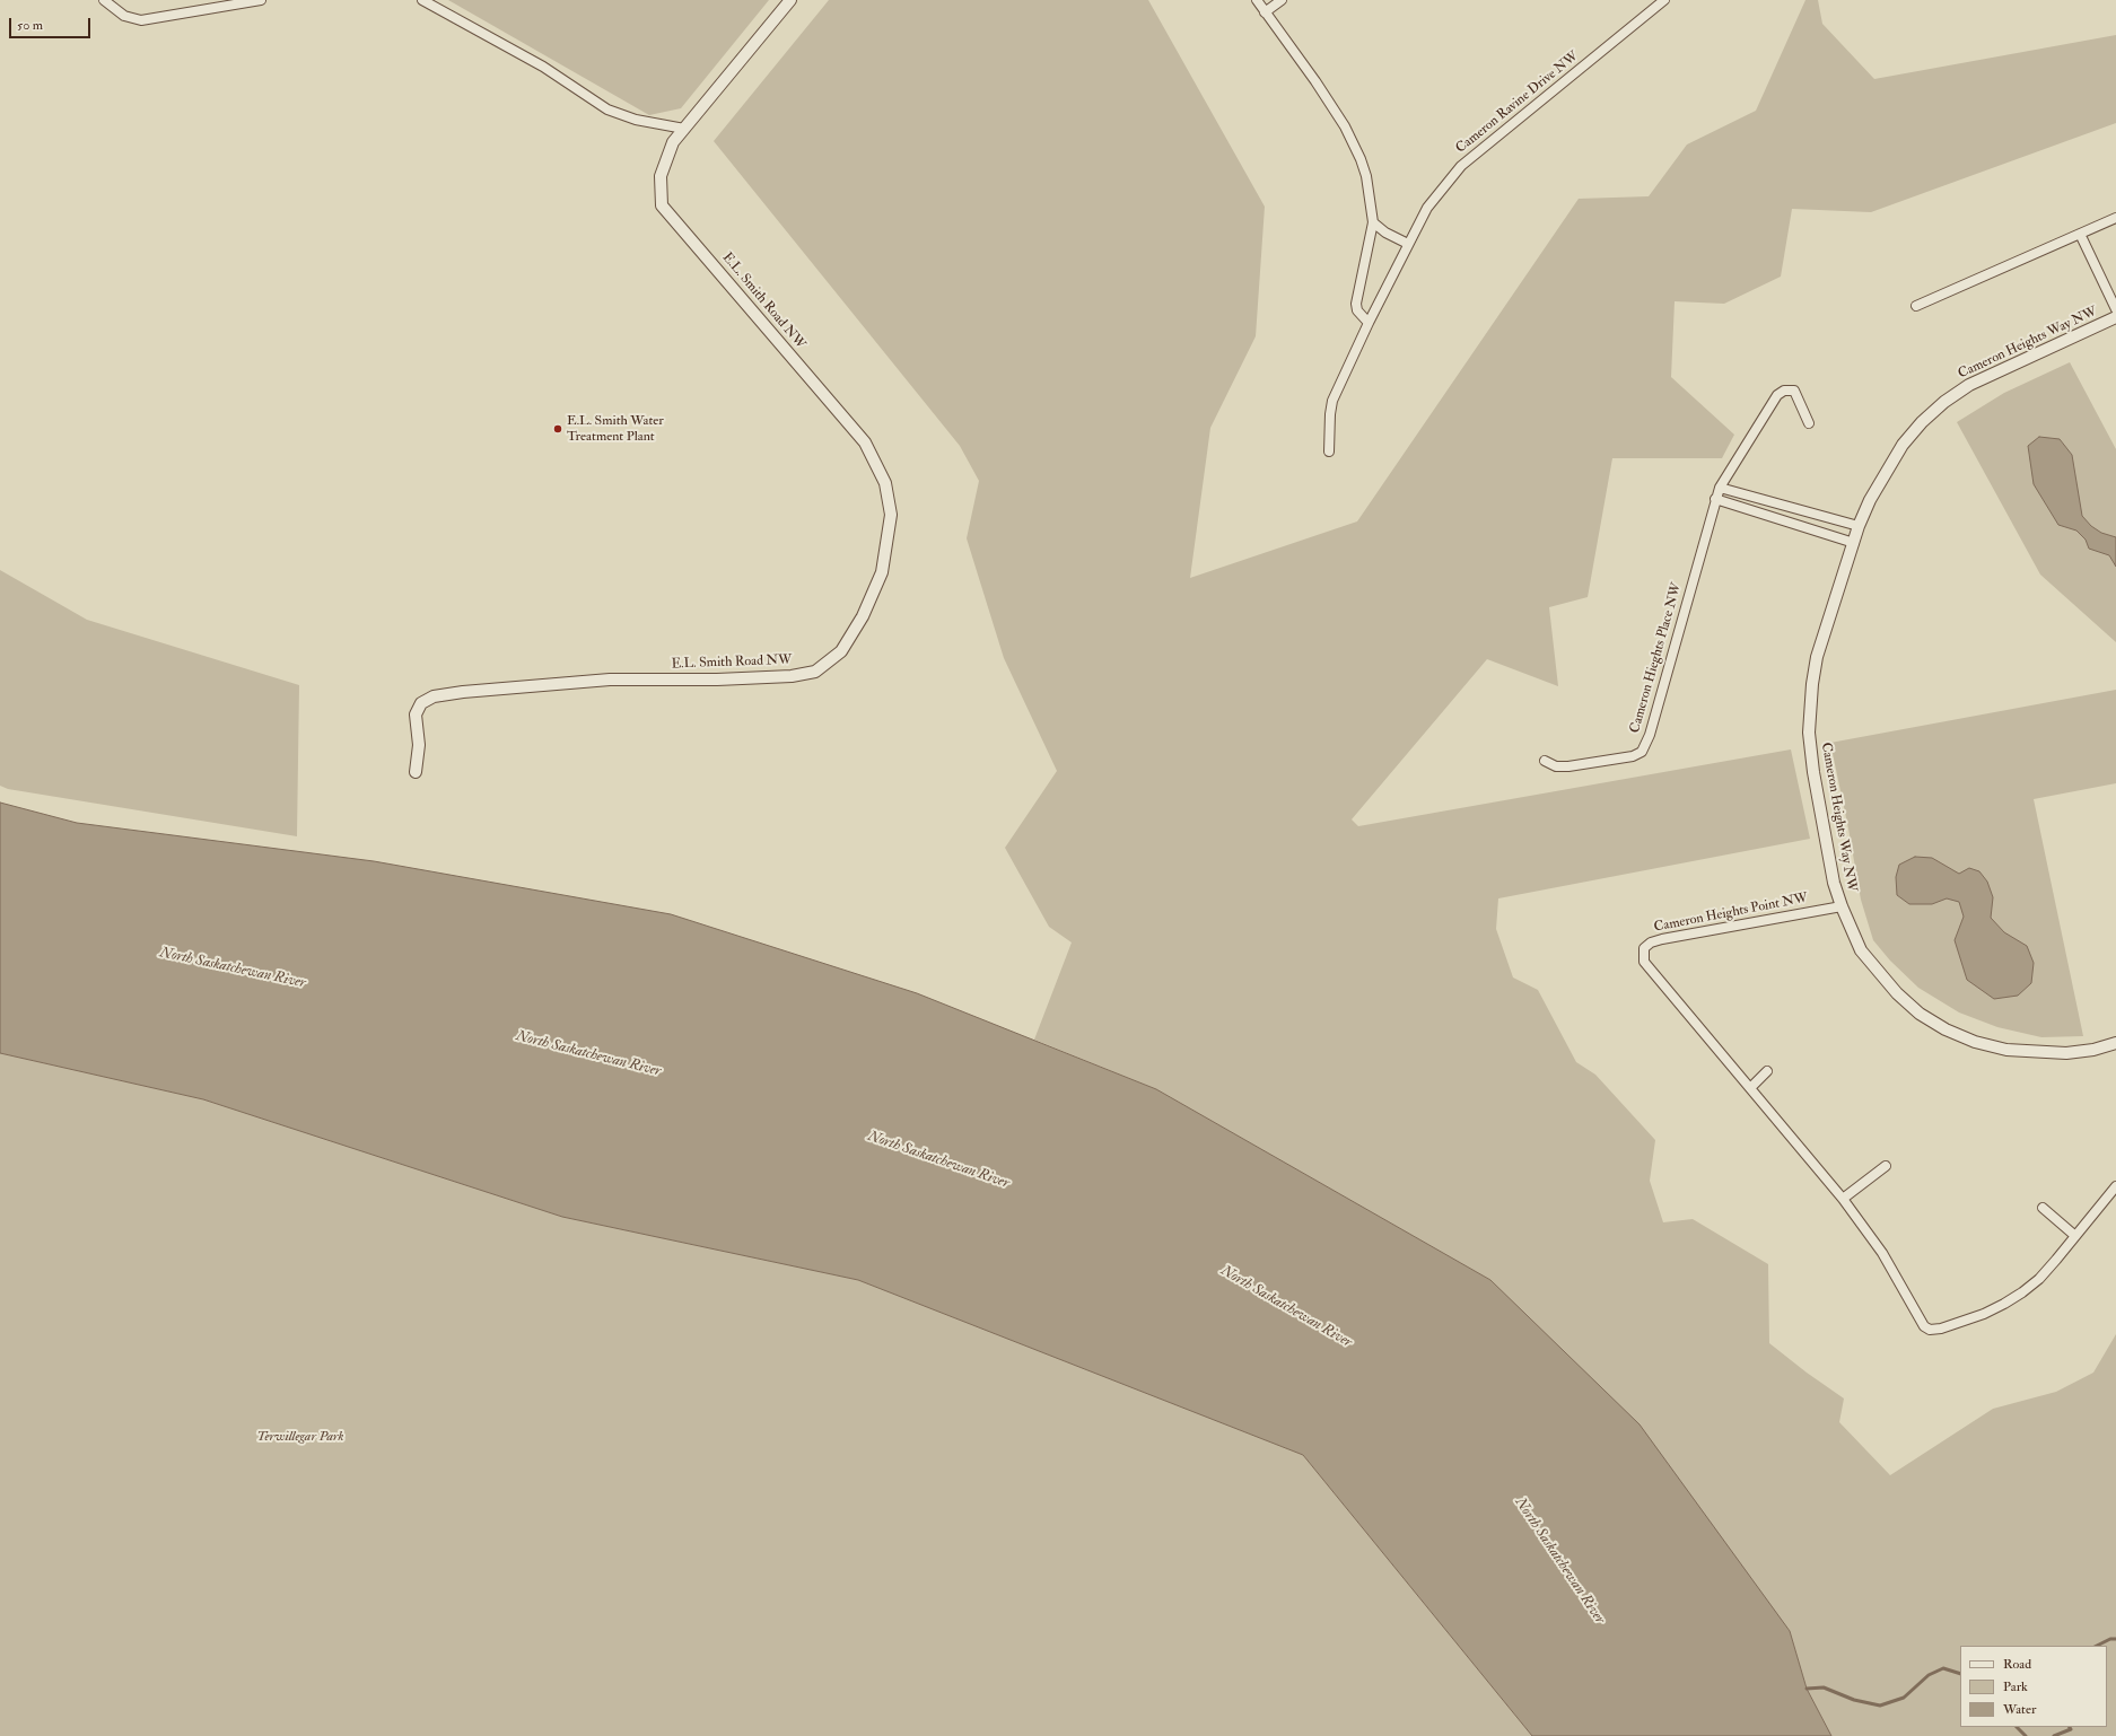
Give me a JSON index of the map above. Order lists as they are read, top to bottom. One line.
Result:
{"streets":{"street":["Cameron Ravine Drive NW","E.L. Smith Road NW","Cameron Heights Way NW","Cameron Hieghts Place NW","Cameron Heights Point NW"]},"crossings":[["Cameron Heights Way NW","Cameron Heights Point NW"]],"water":["North Saskatchewan River"],"parks":["Terwillegar Park"],"places":["E.L. Smith Water Treatment Plant"],"legend":["Road","Park","Water"],"scale_bar":"50 m"}
